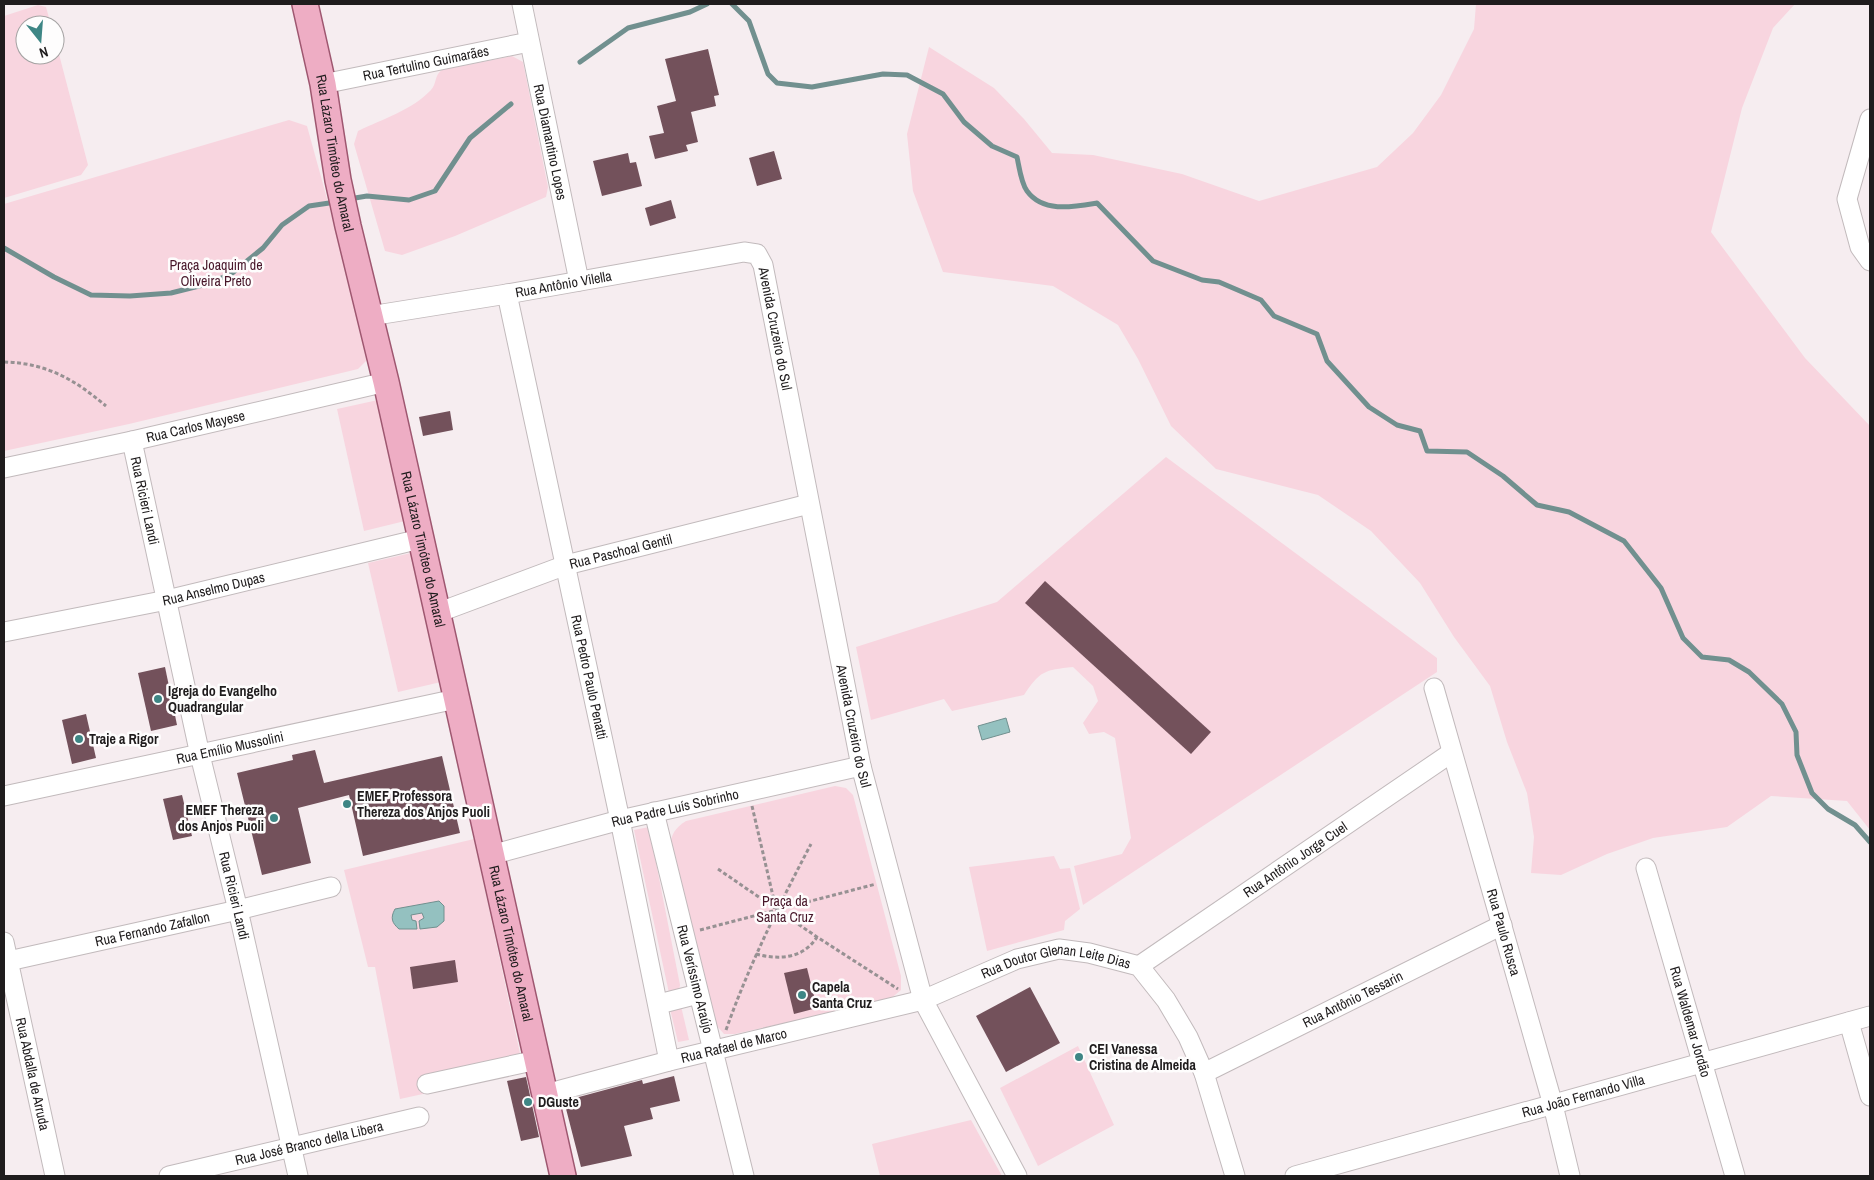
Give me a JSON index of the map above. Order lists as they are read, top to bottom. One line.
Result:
{"streets":{"main road":["Rua Lázaro Timóteo do Amaral"],"street":["Rua Tertulino Guimarães","Rua Diamantino Lopes","Rua Antônio Vilella","Avenida Cruzeiro do Sul","Rua Carlos Mayese","Rua Ricieri Landi","Rua Paschoal Gentil","Rua Anselmo Dupas","Rua Pedro Paulo Penatti","Rua Emílio Mussolini","Rua Padre Luís Sobrinho","Rua Antônio Jorge Cuel","Rua Fernando Zafallon","Rua Paulo Rusca","Rua Doutor Glenan Leite Dias","Rua Veríssimo Araújo","Rua Antônio Tessarin","Rua Waldemar Jordão","Rua Rafael de Marco","Rua Abdalla de Arruda","Rua João Fernando Villa","Rua José Branco della Libera"]},"crossings":[["Rua Tertulino Guimarães","Rua Diamantino Lopes"],["Rua Tertulino Guimarães","Rua Lázaro Timóteo do Amaral"],["Rua Diamantino Lopes","Rua Antônio Vilella"],["Rua Lázaro Timóteo do Amaral","Rua Antônio Vilella"],["Rua Lázaro Timóteo do Amaral","Rua Carlos Mayese"],["Rua Lázaro Timóteo do Amaral","Rua Paschoal Gentil"],["Rua Lázaro Timóteo do Amaral","Rua Anselmo Dupas"],["Rua Lázaro Timóteo do Amaral","Rua Emílio Mussolini"],["Rua Lázaro Timóteo do Amaral","Rua Padre Luís Sobrinho"],["Rua Lázaro Timóteo do Amaral","Rua Rafael de Marco"],["Rua Antônio Vilella","Avenida Cruzeiro do Sul"],["Rua Antônio Vilella","Rua Pedro Paulo Penatti"],["Avenida Cruzeiro do Sul","Rua Paschoal Gentil"],["Avenida Cruzeiro do Sul","Rua Padre Luís Sobrinho"],["Avenida Cruzeiro do Sul","Rua Doutor Glenan Leite Dias"],["Avenida Cruzeiro do Sul","Rua Rafael de Marco"],["Rua Carlos Mayese","Rua Ricieri Landi"],["Rua Ricieri Landi","Rua Anselmo Dupas"],["Rua Ricieri Landi","Rua Emílio Mussolini"],["Rua Ricieri Landi","Rua Fernando Zafallon"],["Rua Ricieri Landi","Rua José Branco della Libera"],["Rua Paschoal Gentil","Rua Pedro Paulo Penatti"],["Rua Pedro Paulo Penatti","Rua Padre Luís Sobrinho"],["Rua Pedro Paulo Penatti","Rua Rafael de Marco"],["Rua Padre Luís Sobrinho","Rua Veríssimo Araújo"],["Rua Antônio Jorge Cuel","Rua Paulo Rusca"],["Rua Antônio Jorge Cuel","Rua Doutor Glenan Leite Dias"],["Rua Fernando Zafallon","Rua Abdalla de Arruda"],["Rua Paulo Rusca","Rua Antônio Tessarin"],["Rua Paulo Rusca","Rua João Fernando Villa"],["Rua Doutor Glenan Leite Dias","Rua Antônio Tessarin"],["Rua Doutor Glenan Leite Dias","Rua Rafael de Marco"],["Rua Veríssimo Araújo","Rua Rafael de Marco"],["Rua Waldemar Jordão","Rua João Fernando Villa"]],"parks":["Praça Joaquim de Oliveira Preto","Praça da Santa Cruz"],"places":["Igreja do Evangelho Quadrangular","Traje a Rigor","EMEF Professora Thereza dos Anjos Puoli","EMEF Thereza dos Anjos Puoli","Capela Santa Cruz","CEI Vanessa Cristina de Almeida","DGuste"],"north":"bottom"}
